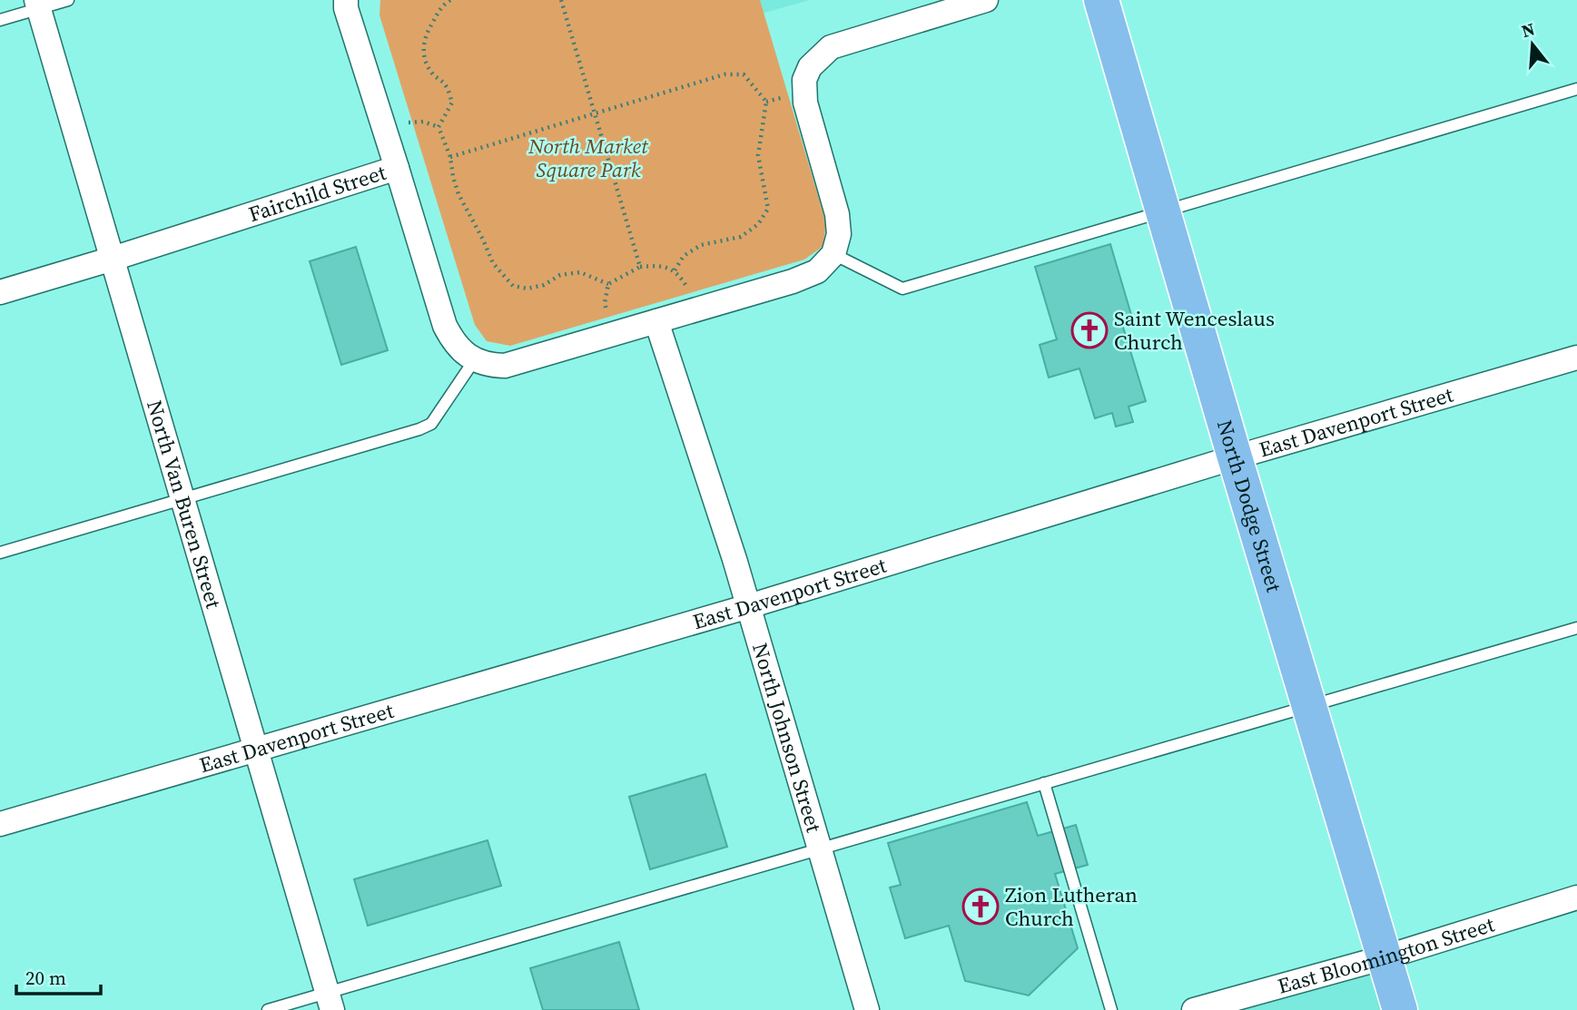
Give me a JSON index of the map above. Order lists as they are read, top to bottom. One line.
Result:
{"streets":{"main road":["North Dodge Street"],"street":["Fairchild Street","East Davenport Street","North Van Buren Street","North Johnson Street","East Bloomington Street"]},"crossings":[["Fairchild Street","North Van Buren Street"],["East Davenport Street","North Van Buren Street"],["East Davenport Street","North Dodge Street"],["East Davenport Street","North Johnson Street"],["North Dodge Street","East Bloomington Street"]],"parks":["North Market Square Park"],"places":{"church":["Saint Wenceslaus Church","Zion Lutheran Church"]},"scale_bar":"20 m","north":"top"}
